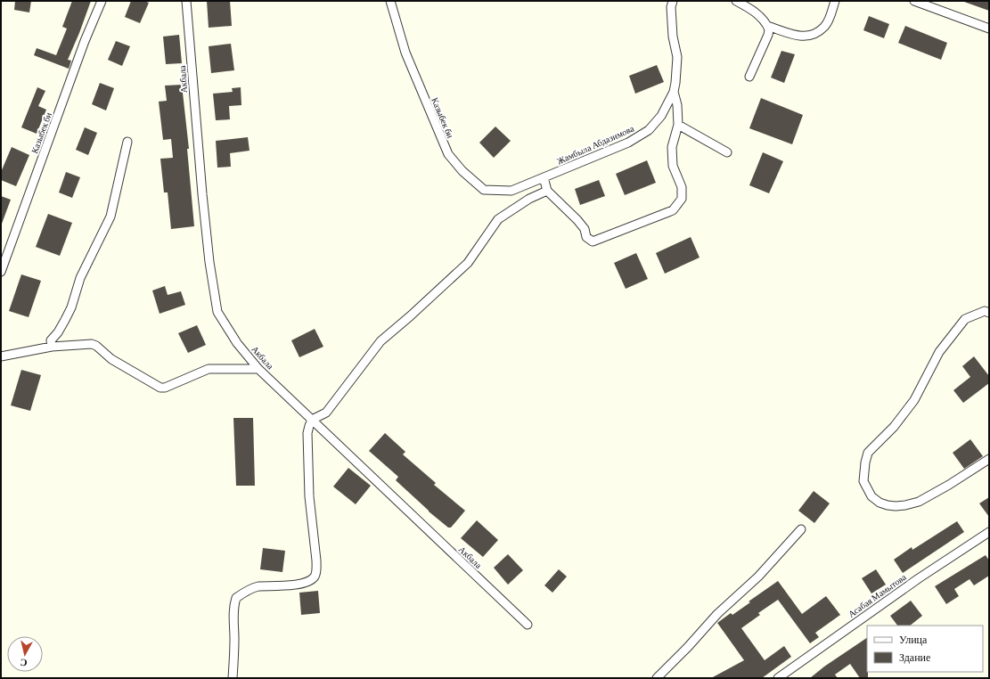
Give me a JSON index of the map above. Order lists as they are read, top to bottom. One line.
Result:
{"streets":{"street":["Акбала","Казыбек би","Жамбыла Абдазимова","Асабая Мамытова"]},"crossings":[["Казыбек би","Жамбыла Абдазимова"]],"legend":["Улица","Здание"],"north":"bottom"}
